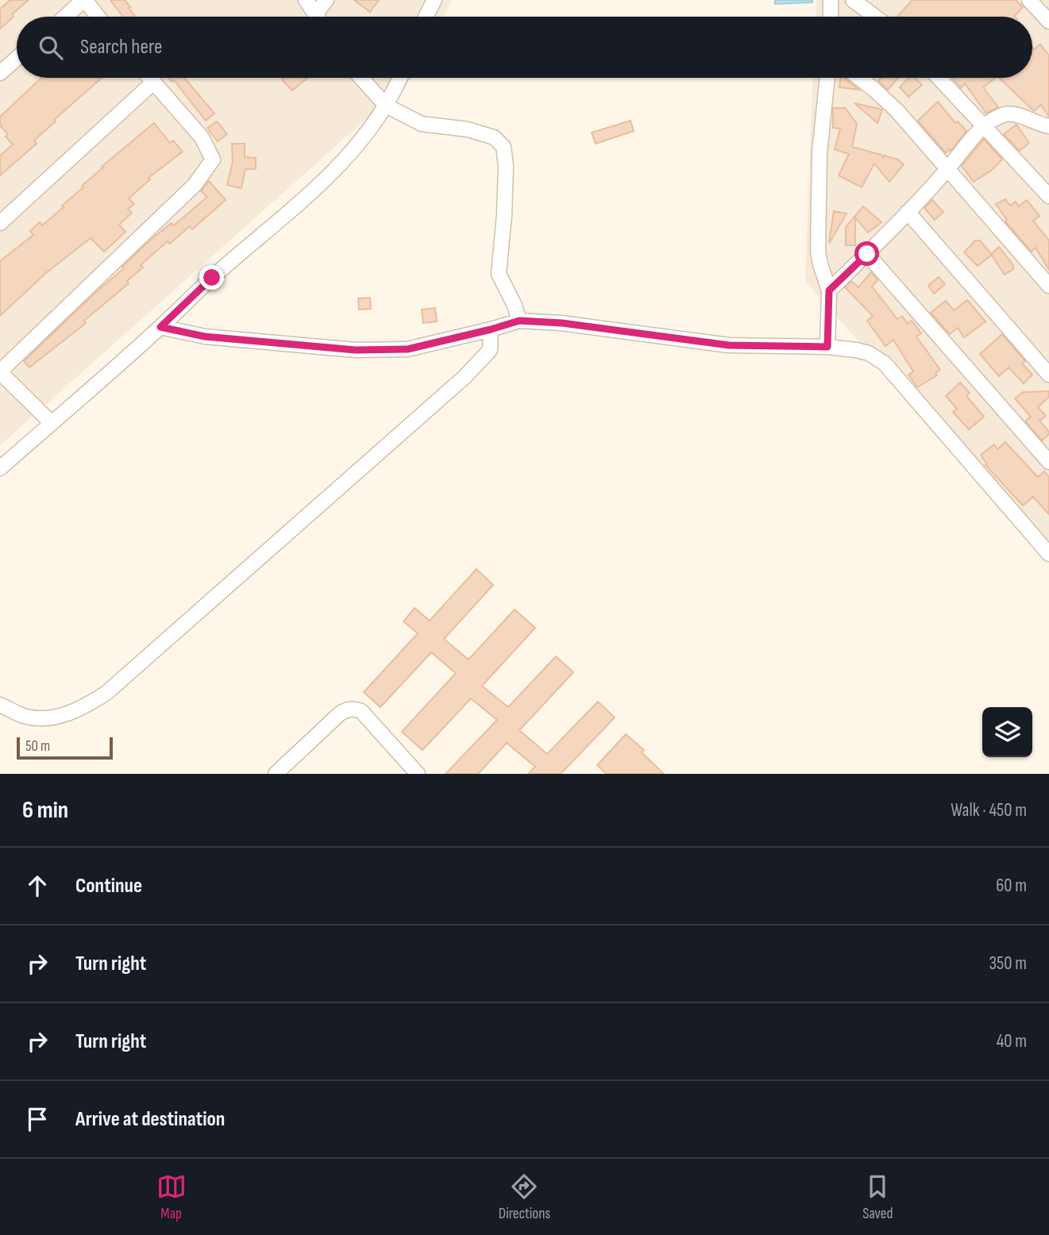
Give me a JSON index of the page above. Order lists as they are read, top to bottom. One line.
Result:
{"scale_bar":"50 m","page":{"search":"Search here","scale":"50 m","heading":["6 min","Walk · 450 m"],"list":[["Continue","60 m"],["Turn right","350 m"],["Turn right","40 m"],"Arrive at destination"],"nav":["Map","Directions","Saved"]}}
